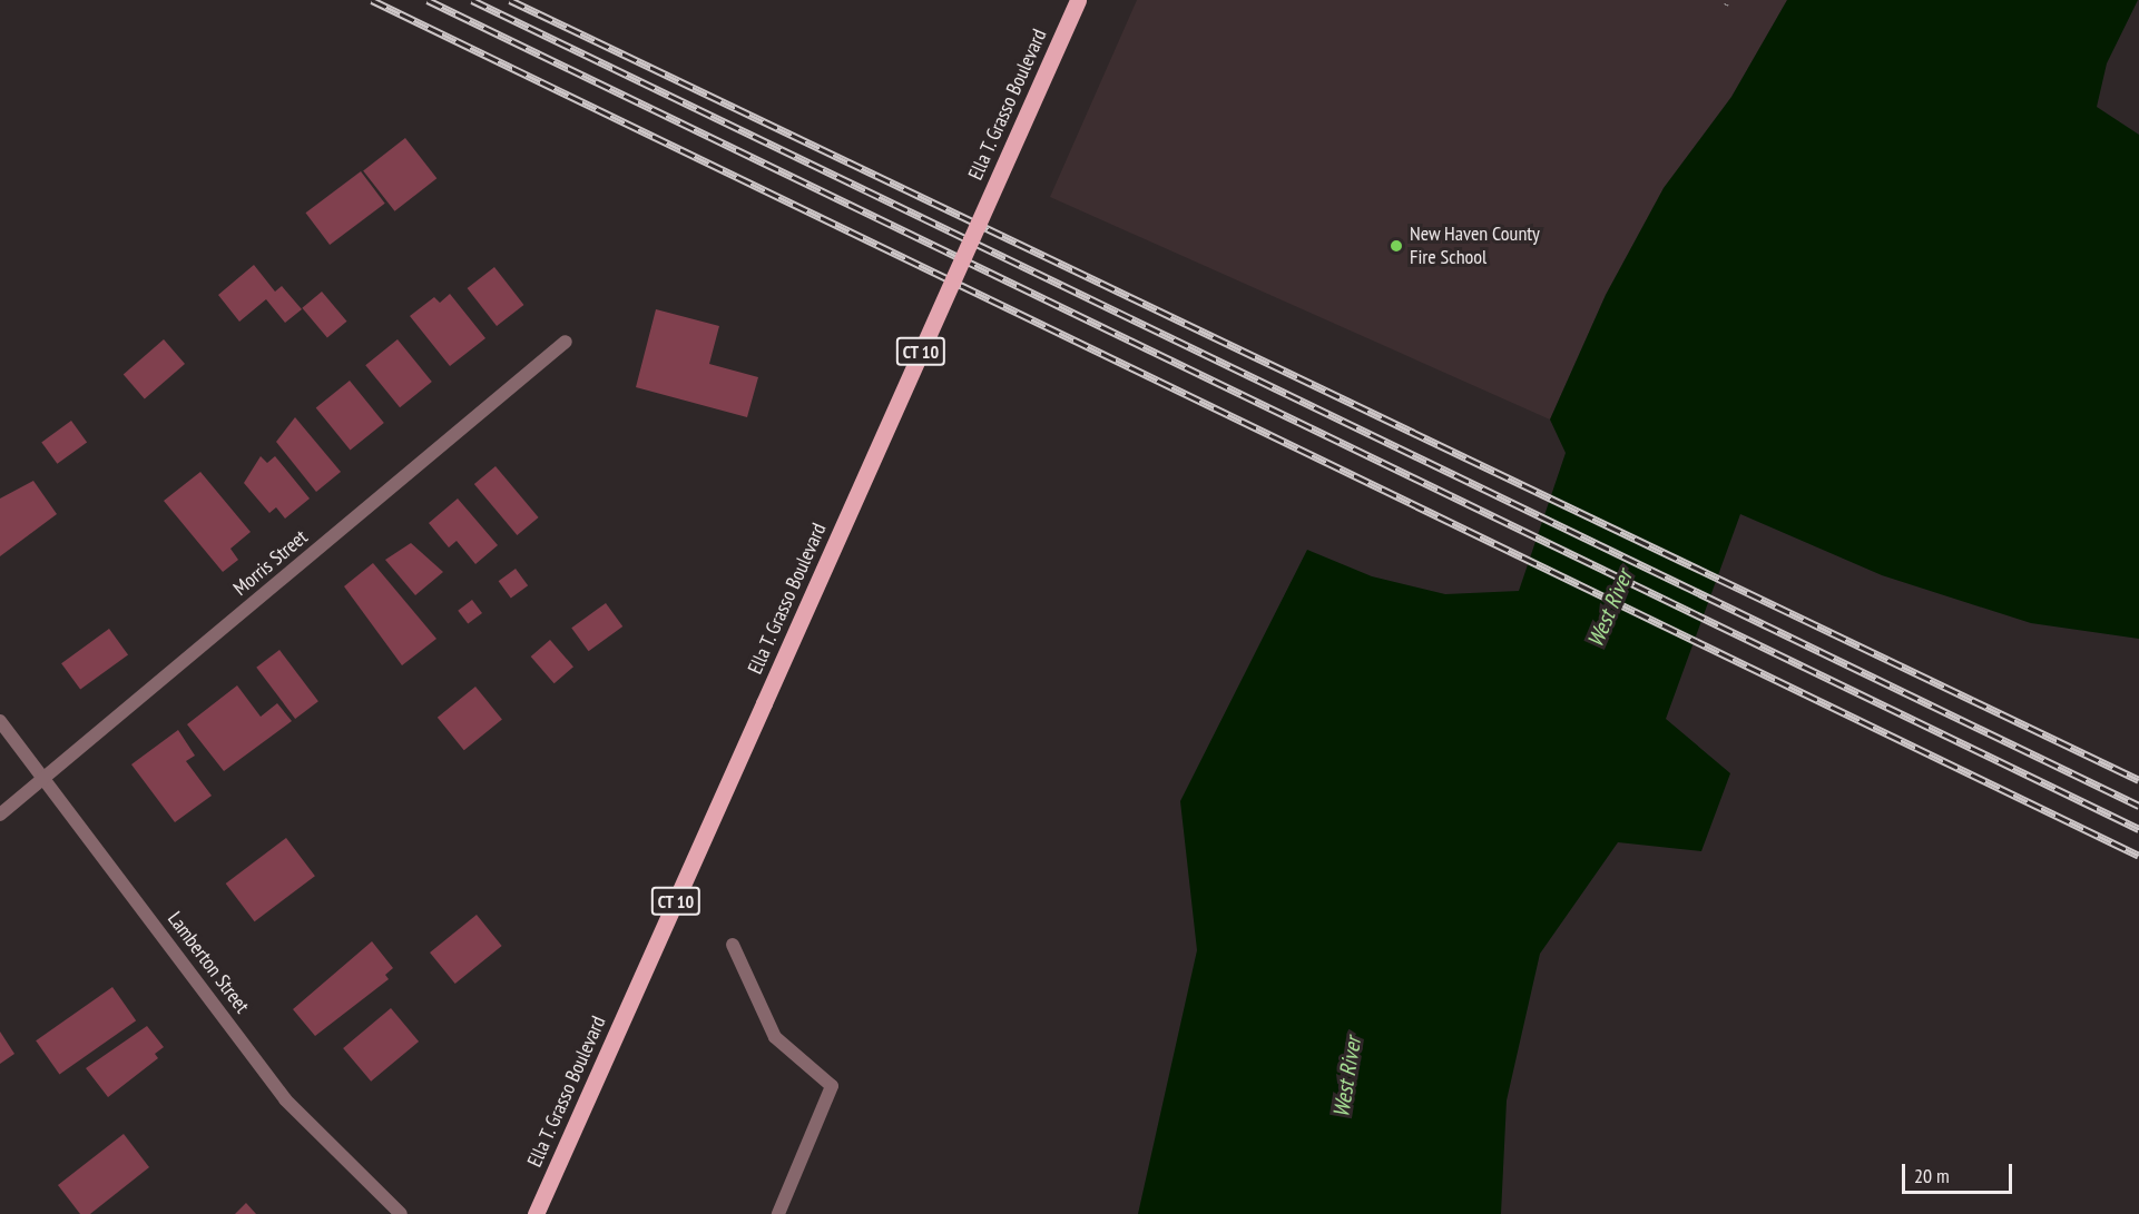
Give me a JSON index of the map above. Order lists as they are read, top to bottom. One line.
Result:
{"streets":{"main road":["Ella T. Grasso Boulevard","CT 10"],"street":["Morris Street","Lamberton Street"]},"crossings":[["Morris Street","Lamberton Street"]],"water":["West River"],"places":["New Haven County Fire School"],"scale_bar":"20 m"}
